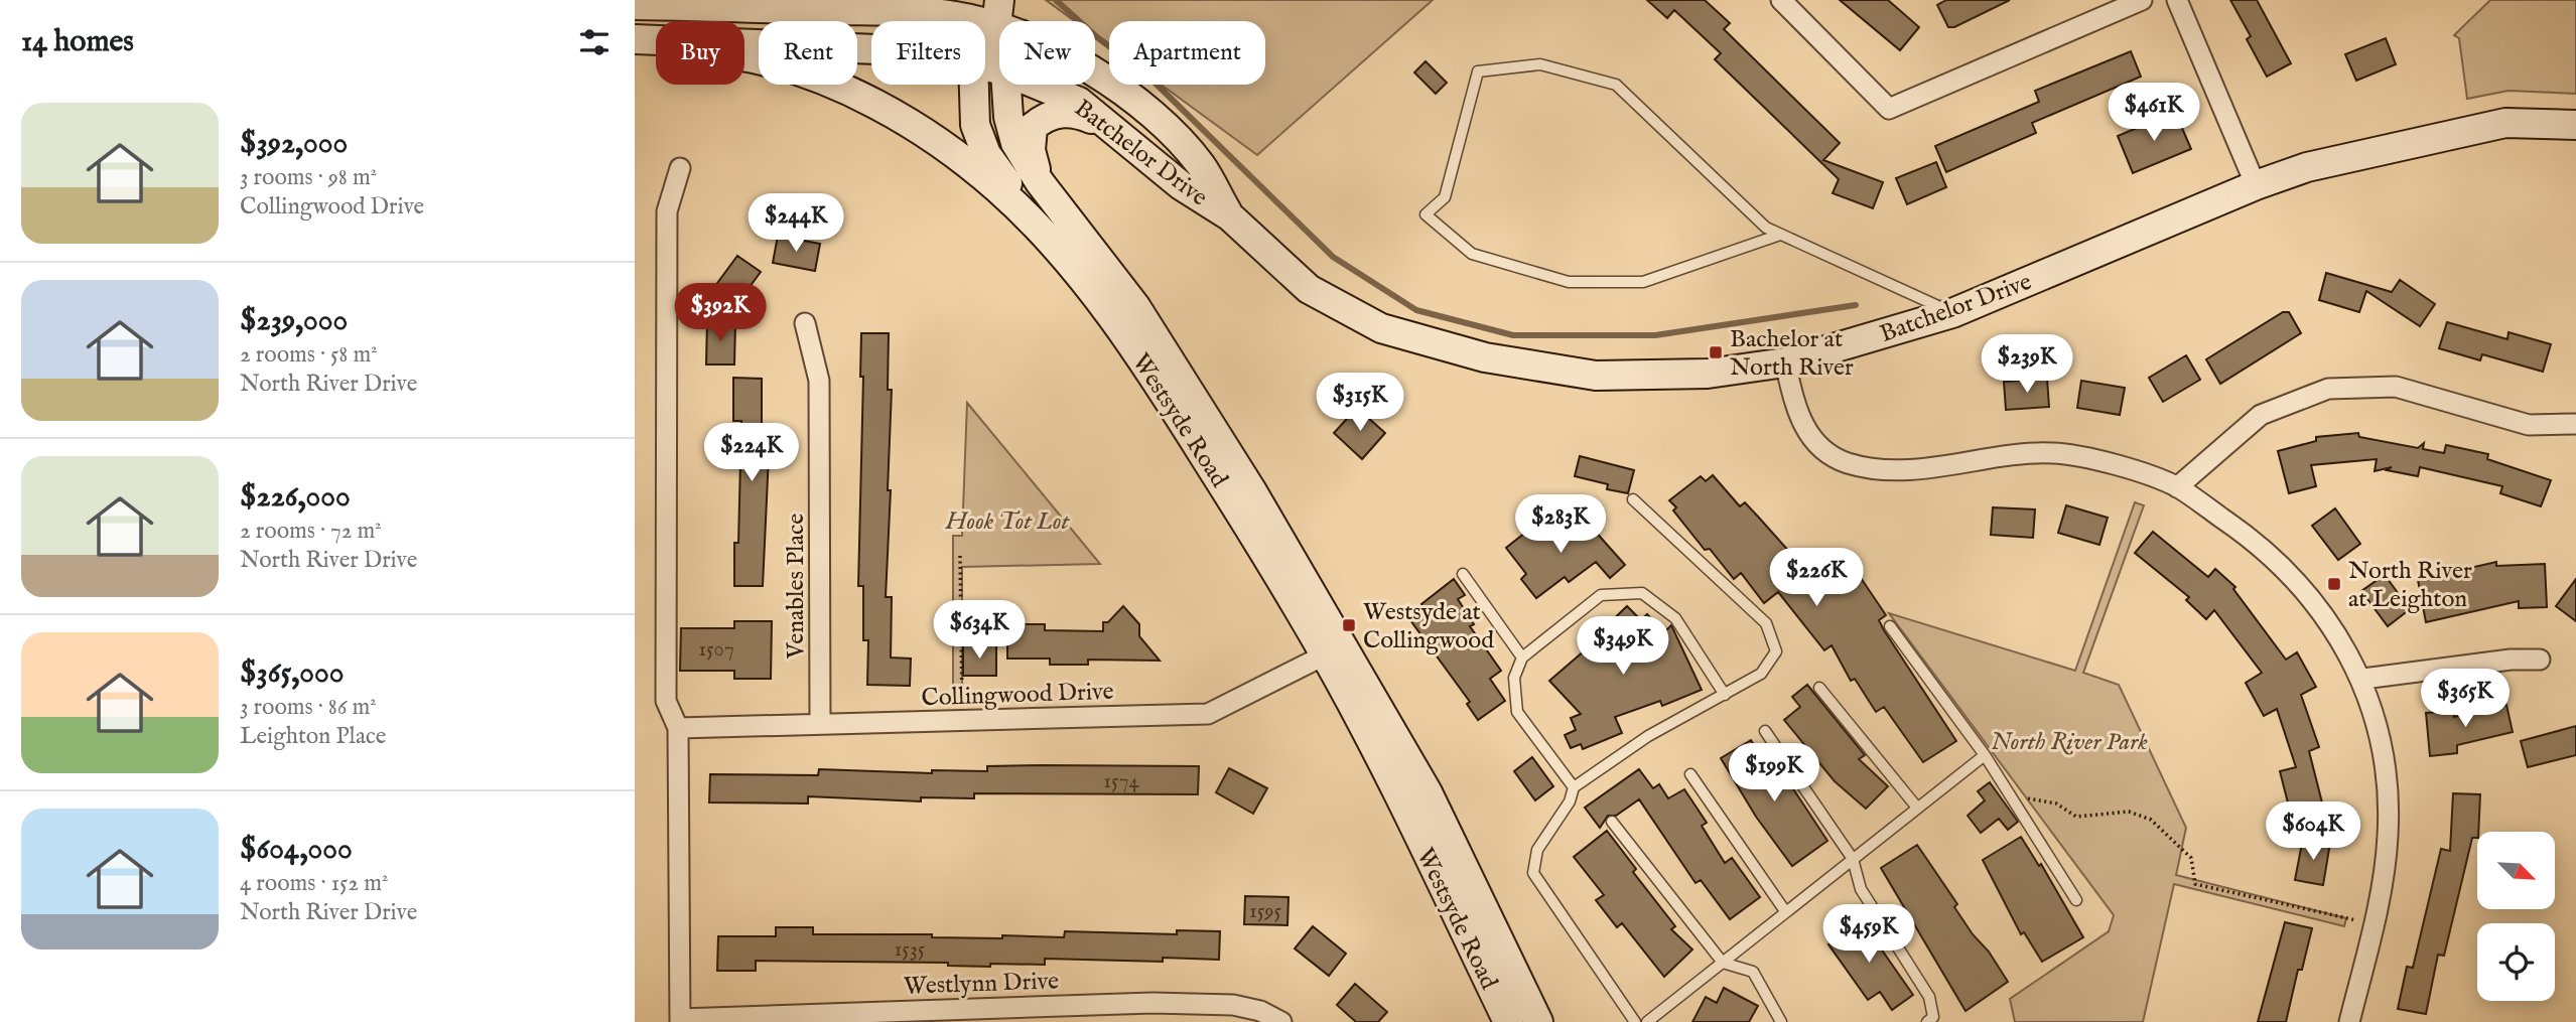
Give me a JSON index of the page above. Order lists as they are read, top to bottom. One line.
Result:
{"streets":{"main road":["Batchelor Drive","Westsyde Road"],"street":["Venables Place","Collingwood Drive","Westlynn Drive"]},"crossings":[["Batchelor Drive","Westsyde Road"],["Westsyde Road","Collingwood Drive"],["Venables Place","Collingwood Drive"]],"parks":["Hook Tot Lot","North River Park"],"places":{"transit":["Bachelor at North River","North River at Leighton","Westsyde at Collingwood"]},"house_numbers":["1507","1574","1595","1535"],"north":"bottom right","page":{"heading":"14 homes","chip":["Buy","Rent","Filters","New","Apartment"],"price":["$461K","$244K","$392K","$239K","$315K","$224K","$283K","$226K","$634K","$349K","$365K","$199K","$604K","$459K"],"list":[{"name":"$392,000","note":"3 rooms · 98 m² · Collingwood Drive"},{"name":"$239,000","note":"2 rooms · 58 m² · North River Drive"},{"name":"$226,000","note":"2 rooms · 72 m² · North River Drive"},{"name":"$365,000","note":"3 rooms · 86 m² · Leighton Place"},{"name":"$604,000","note":"4 rooms · 152 m² · North River Drive"}]}}
